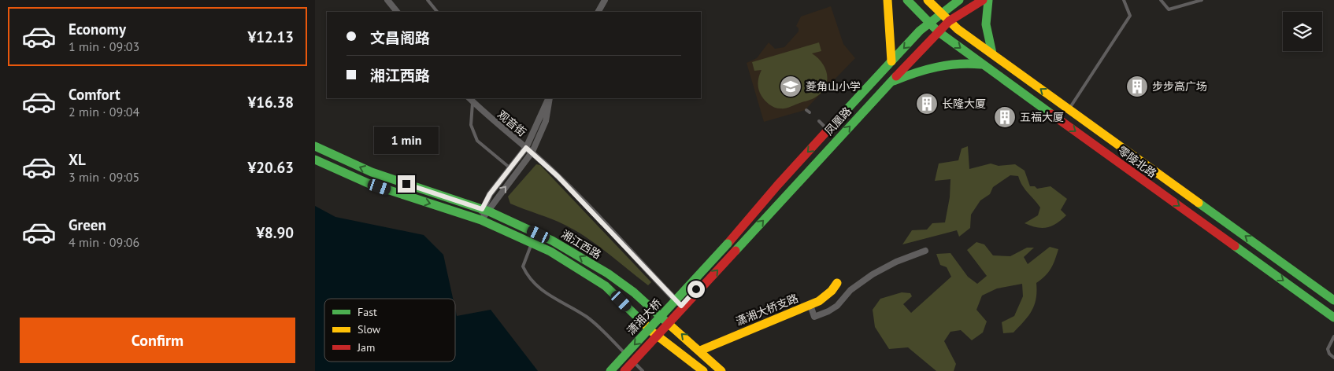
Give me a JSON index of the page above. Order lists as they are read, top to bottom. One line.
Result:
{"streets":{"main road":["凤凰路","零陵北路","湘江西路","潇湘大桥支路","潇湘大桥"],"street":["观音街"]},"crossings":[["凤凰路","零陵北路"],["凤凰路","潇湘大桥"],["湘江西路","潇湘大桥支路"]],"places":{"school or university":["菱角山小学"],"building":["步步高广场","长隆大厦","五福大厦"]},"legend":["Fast","Slow","Jam"],"page":{"list":[{"name":"Economy","note":"1 min · 09:03","value":"¥12.13"},{"name":"Comfort","note":"2 min · 09:04","value":"¥16.38"},{"name":"XL","note":"3 min · 09:05","value":"¥20.63"},{"name":"Green","note":"4 min · 09:06","value":"¥8.90"}],"banner":["文昌阁路","湘江西路"],"bubble":"1 min","buttons":"Confirm"}}
